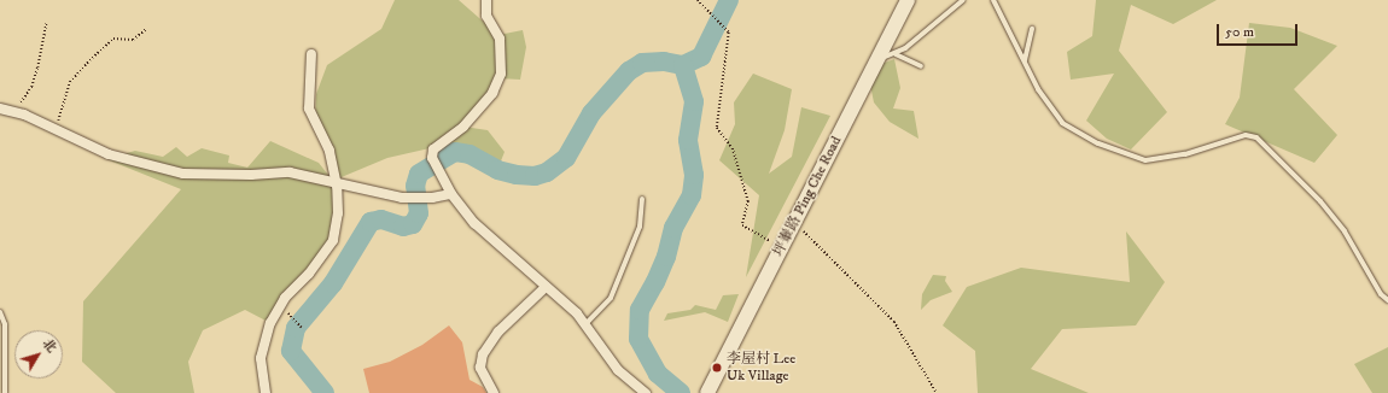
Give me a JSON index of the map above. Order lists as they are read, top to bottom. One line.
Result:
{"streets":{"street":["坪輋路 Ping Che Road"]},"places":["李屋村 Lee Uk Village"],"scale_bar":"50 m","north":"top right"}
